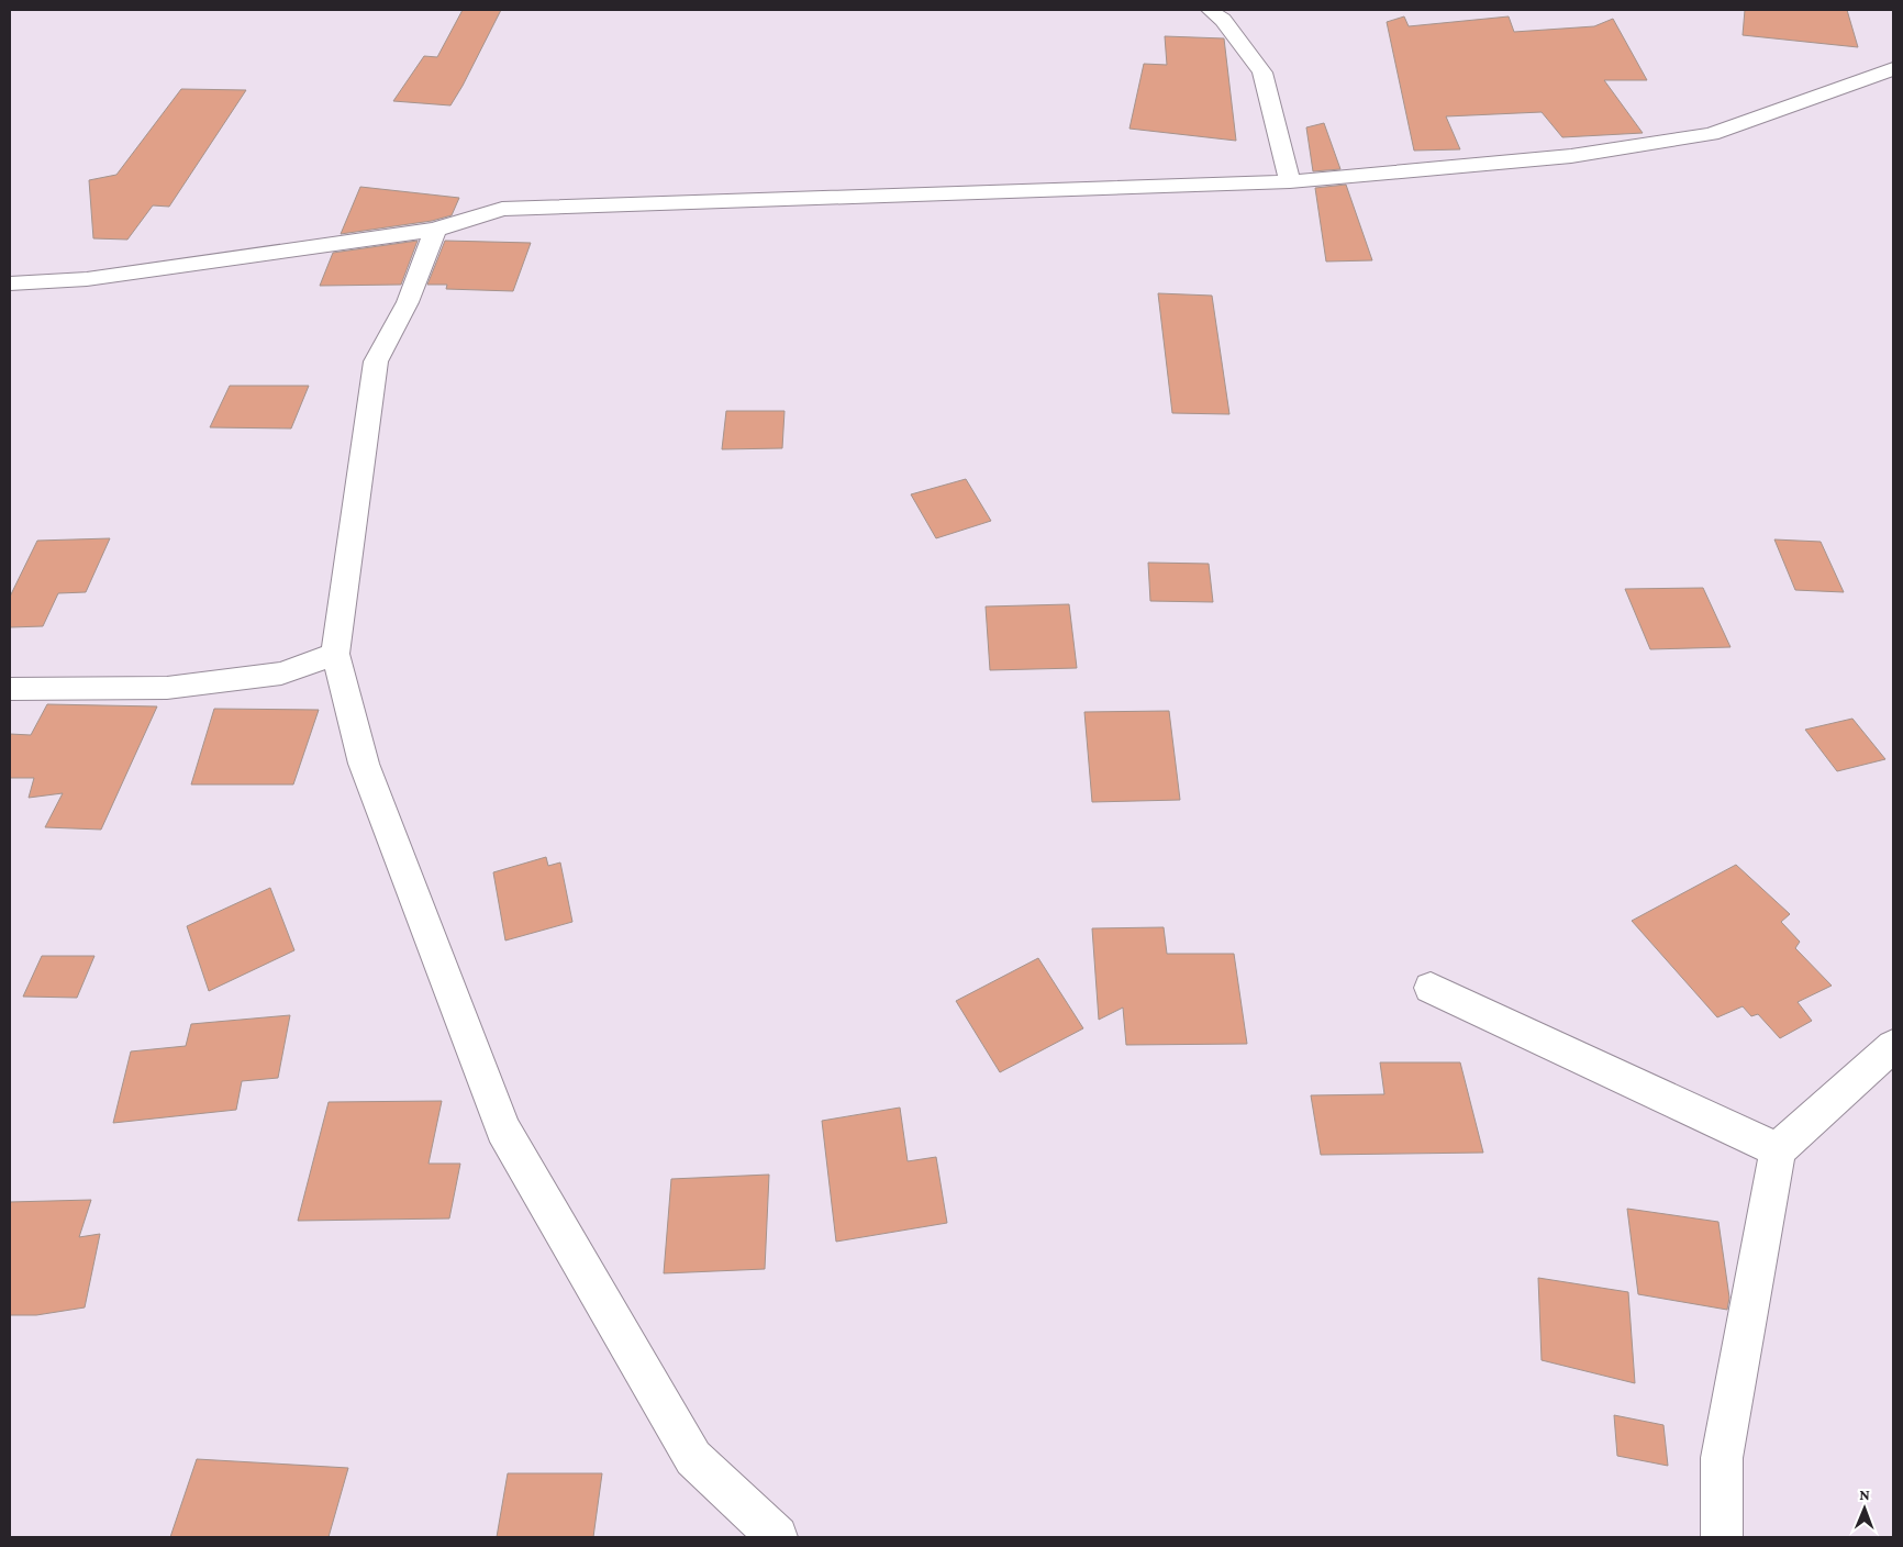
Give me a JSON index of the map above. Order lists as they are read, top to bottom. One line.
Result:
{"north":"top"}
